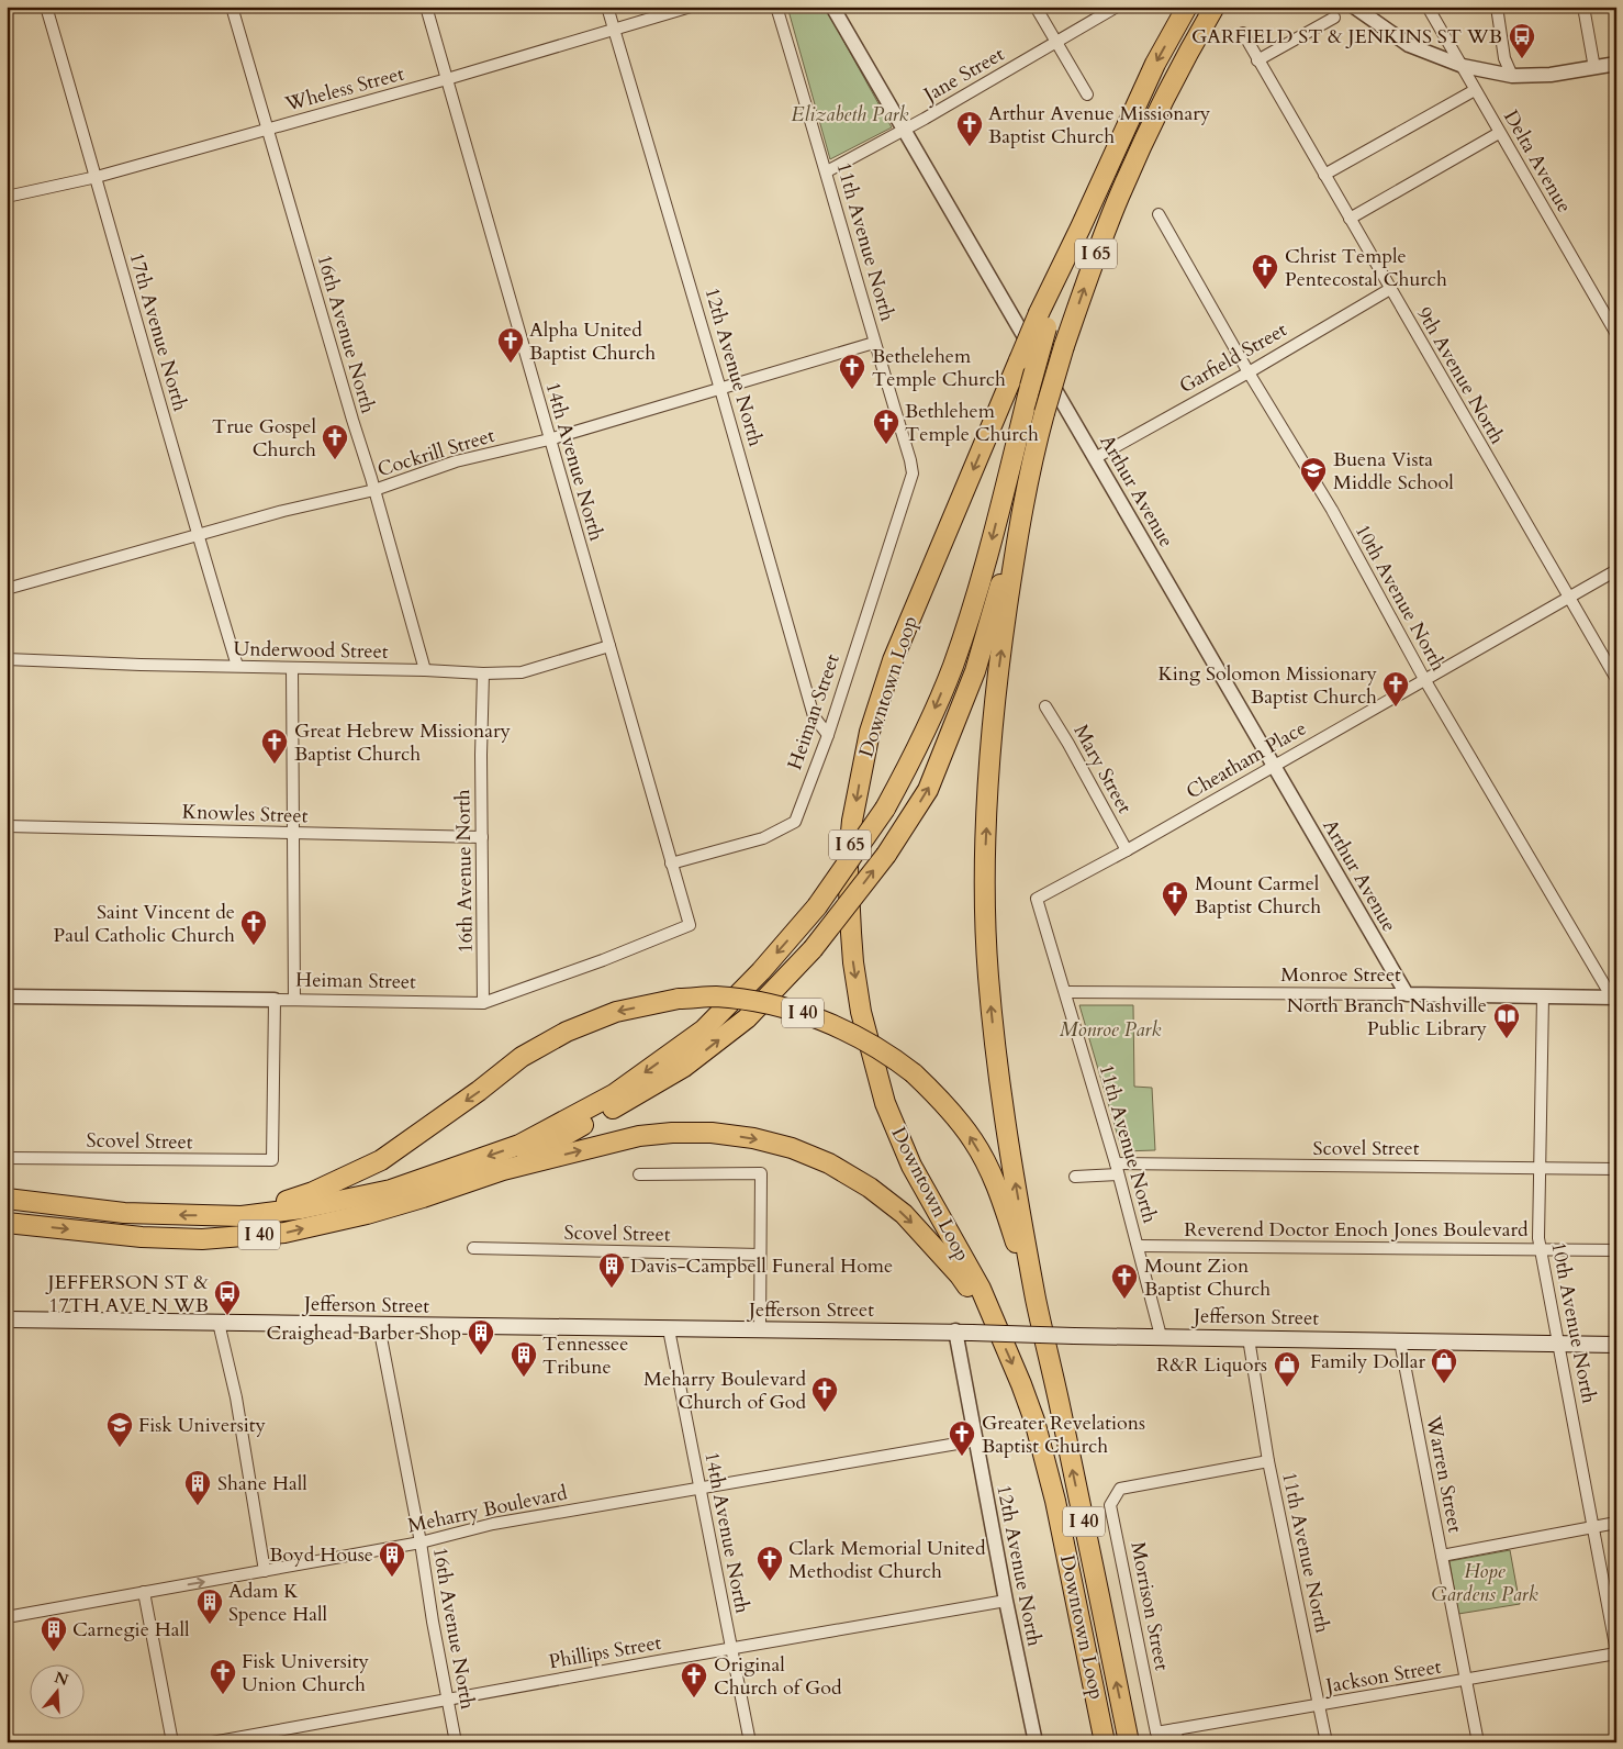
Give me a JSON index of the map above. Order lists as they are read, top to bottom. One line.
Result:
{"streets":{"highway":["I 65","Downtown Loop","I 40"],"main road":["Jefferson Street"],"street":["Jane Street","Wheless Street","Delta Avenue","11th Avenue North","17th Avenue North","16th Avenue North","Garfield Street","12th Avenue North","9th Avenue North","Cockrill Street","14th Avenue North","Arthur Avenue","10th Avenue North","Underwood Street","Heiman Street","Cheatham Place","Mary Street","Knowles Street","Monroe Street","Scovel Street","Reverend Doctor Enoch Jones Boulevard","Warren Street","Meharry Boulevard","Morrison Street","Phillips Street","Jackson Street"]},"crossings":[["Jane Street","11th Avenue North"],["Jane Street","Arthur Avenue"],["Wheless Street","17th Avenue North"],["Wheless Street","16th Avenue North"],["Wheless Street","12th Avenue North"],["Wheless Street","14th Avenue North"],["11th Avenue North","Cockrill Street"],["11th Avenue North","Heiman Street"],["11th Avenue North","Cheatham Place"],["11th Avenue North","Monroe Street"],["11th Avenue North","Scovel Street"],["11th Avenue North","Reverend Doctor Enoch Jones Boulevard"],["11th Avenue North","Jefferson Street"],["11th Avenue North","Morrison Street"],["11th Avenue North","Jackson Street"],["17th Avenue North","Cockrill Street"],["17th Avenue North","Underwood Street"],["16th Avenue North","Cockrill Street"],["16th Avenue North","Underwood Street"],["16th Avenue North","Heiman Street"],["16th Avenue North","Knowles Street"],["16th Avenue North","Jefferson Street"],["16th Avenue North","Meharry Boulevard"],["16th Avenue North","Phillips Street"],["Garfield Street","9th Avenue North"],["Garfield Street","Arthur Avenue"],["Garfield Street","10th Avenue North"],["12th Avenue North","Cockrill Street"],["12th Avenue North","Heiman Street"],["12th Avenue North","Jefferson Street"],["12th Avenue North","Meharry Boulevard"],["12th Avenue North","Phillips Street"],["9th Avenue North","Cheatham Place"],["Cockrill Street","14th Avenue North"],["14th Avenue North","Underwood Street"],["14th Avenue North","Heiman Street"],["14th Avenue North","Jefferson Street"],["14th Avenue North","Meharry Boulevard"],["14th Avenue North","Phillips Street"],["Arthur Avenue","Cheatham Place"],["Arthur Avenue","Monroe Street"],["10th Avenue North","Cheatham Place"],["10th Avenue North","Monroe Street"],["10th Avenue North","Scovel Street"],["10th Avenue North","Reverend Doctor Enoch Jones Boulevard"],["10th Avenue North","Jefferson Street"],["10th Avenue North","Jackson Street"],["Downtown Loop","I 40"],["Heiman Street","Scovel Street"],["Cheatham Place","Mary Street"],["Jefferson Street","Warren Street"],["Warren Street","Jackson Street"],["Morrison Street","Jackson Street"]],"parks":["Elizabeth Park","Monroe Park","Hope Gardens Park"],"places":{"bus stop":["GARFIELD ST & JENKINS ST WB","JEFFERSON ST & 17TH AVE N WB"],"church":["Arthur Avenue Missionary Baptist Church","Christ Temple Pentecostal Church","Alpha United Baptist Church","Bethelehem Temple Church","Bethlehem Temple Church","True Gospel Church","King Solomon Missionary Baptist Church","Great Hebrew Missionary Baptist Church","Mount Carmel Baptist Church","Saint Vincent de Paul Catholic Church","Mount Zion Baptist Church","Meharry Boulevard Church of God","Greater Revelations Baptist Church","Clark Memorial United Methodist Church","Fisk University Union Church","Original Church of God"],"school or university":["Buena Vista Middle School","Fisk University"],"library":["North Branch Nashville Public Library"],"building":["Davis-Campbell Funeral Home","Craighead Barber Shop","Tennessee Tribune","Shane Hall","Boyd House","Adam K Spence Hall","Carnegie Hall"],"shop":["Family Dollar","R&R Liquors"]},"north":"top"}
